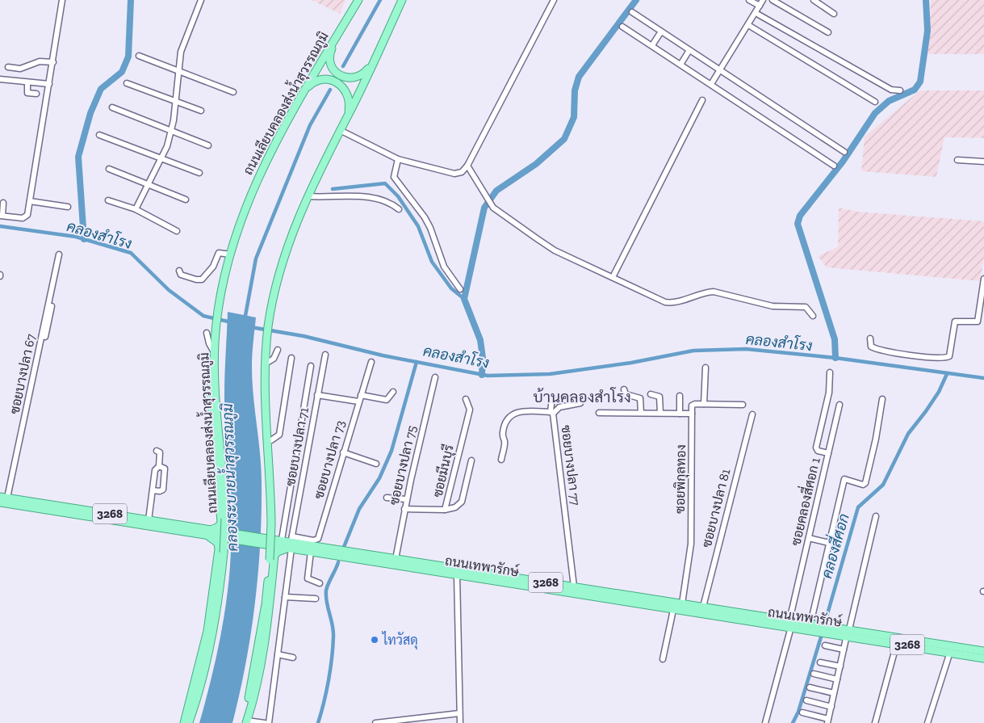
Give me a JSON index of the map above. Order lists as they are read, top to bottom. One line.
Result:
{"streets":{"main road":["ถนนเลียบคลองส่งน้ำสุวรรณภูมิ","3268","ถนนเทพารักษ์"],"street":["ซอยบางปลา 67","ซอยบางปลา 71","ซอยบางปลา 73","ซอยบางปลา 75","ซอยบางปลา 77","ซอยมีนบุรี","ซอยพิกุลทอง","ซอยคลองสี่ศอก 1","ซอยบางปลา 81"]},"crossings":[["ซอยบางปลา 67","ถนนเทพารักษ์"],["ซอยบางปลา 71","ซอยบางปลา 73"],["ซอยบางปลา 71","ถนนเทพารักษ์"],["ซอยบางปลา 73","ถนนเทพารักษ์"],["ซอยบางปลา 75","ซอยมีนบุรี"],["ซอยบางปลา 75","ถนนเทพารักษ์"],["ซอยบางปลา 77","ถนนเทพารักษ์"],["ซอยพิกุลทอง","ถนนเทพารักษ์"],["ซอยคลองสี่ศอก 1","ถนนเทพารักษ์"],["ซอยบางปลา 81","ถนนเทพารักษ์"]],"districts":["บ้านคลองสำโรง"],"water":["คลองสำโรง","คลองระบายน้ำสุวรรณภูมิ","คลองสี่ศอก"],"places":["ไทวัสดุ"]}
